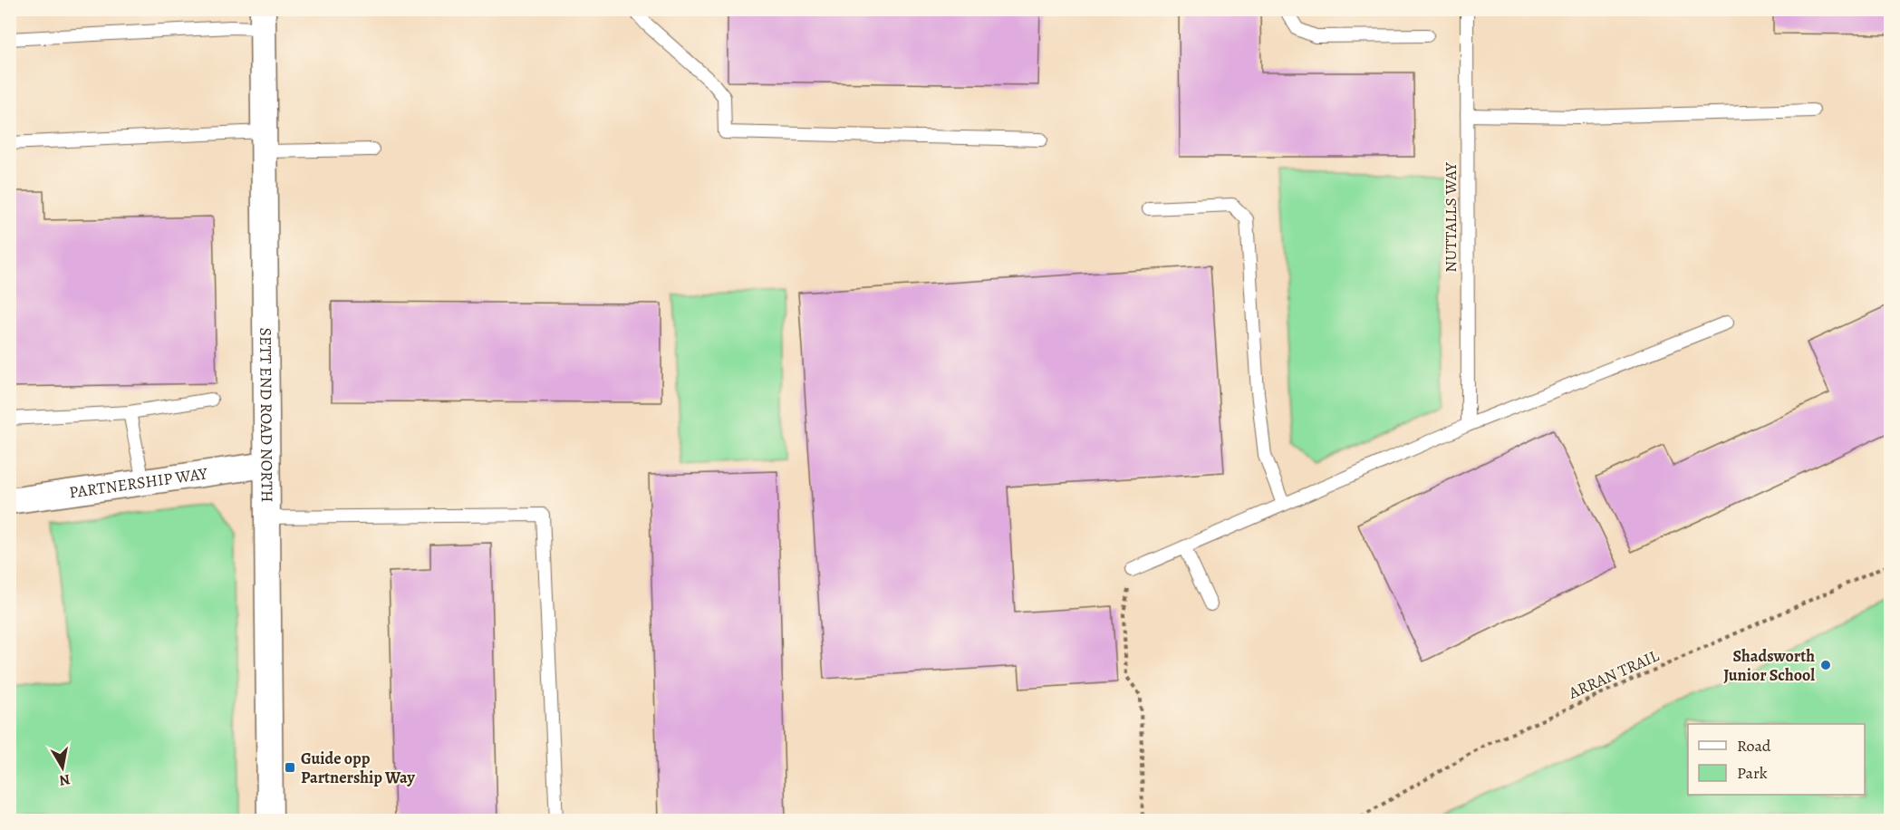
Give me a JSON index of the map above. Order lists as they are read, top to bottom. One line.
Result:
{"streets":{"street":["SETT END ROAD NORTH","PARTNERSHIP WAY"],"lane":["NUTTALLS WAY"],"path":["ARRAN TRAIL"]},"crossings":[["SETT END ROAD NORTH","PARTNERSHIP WAY"]],"places":{"other":["Shadsworth Junior School"],"transit":["Guide opp Partnership Way"]},"legend":["Road","Park"],"north":"bottom"}
